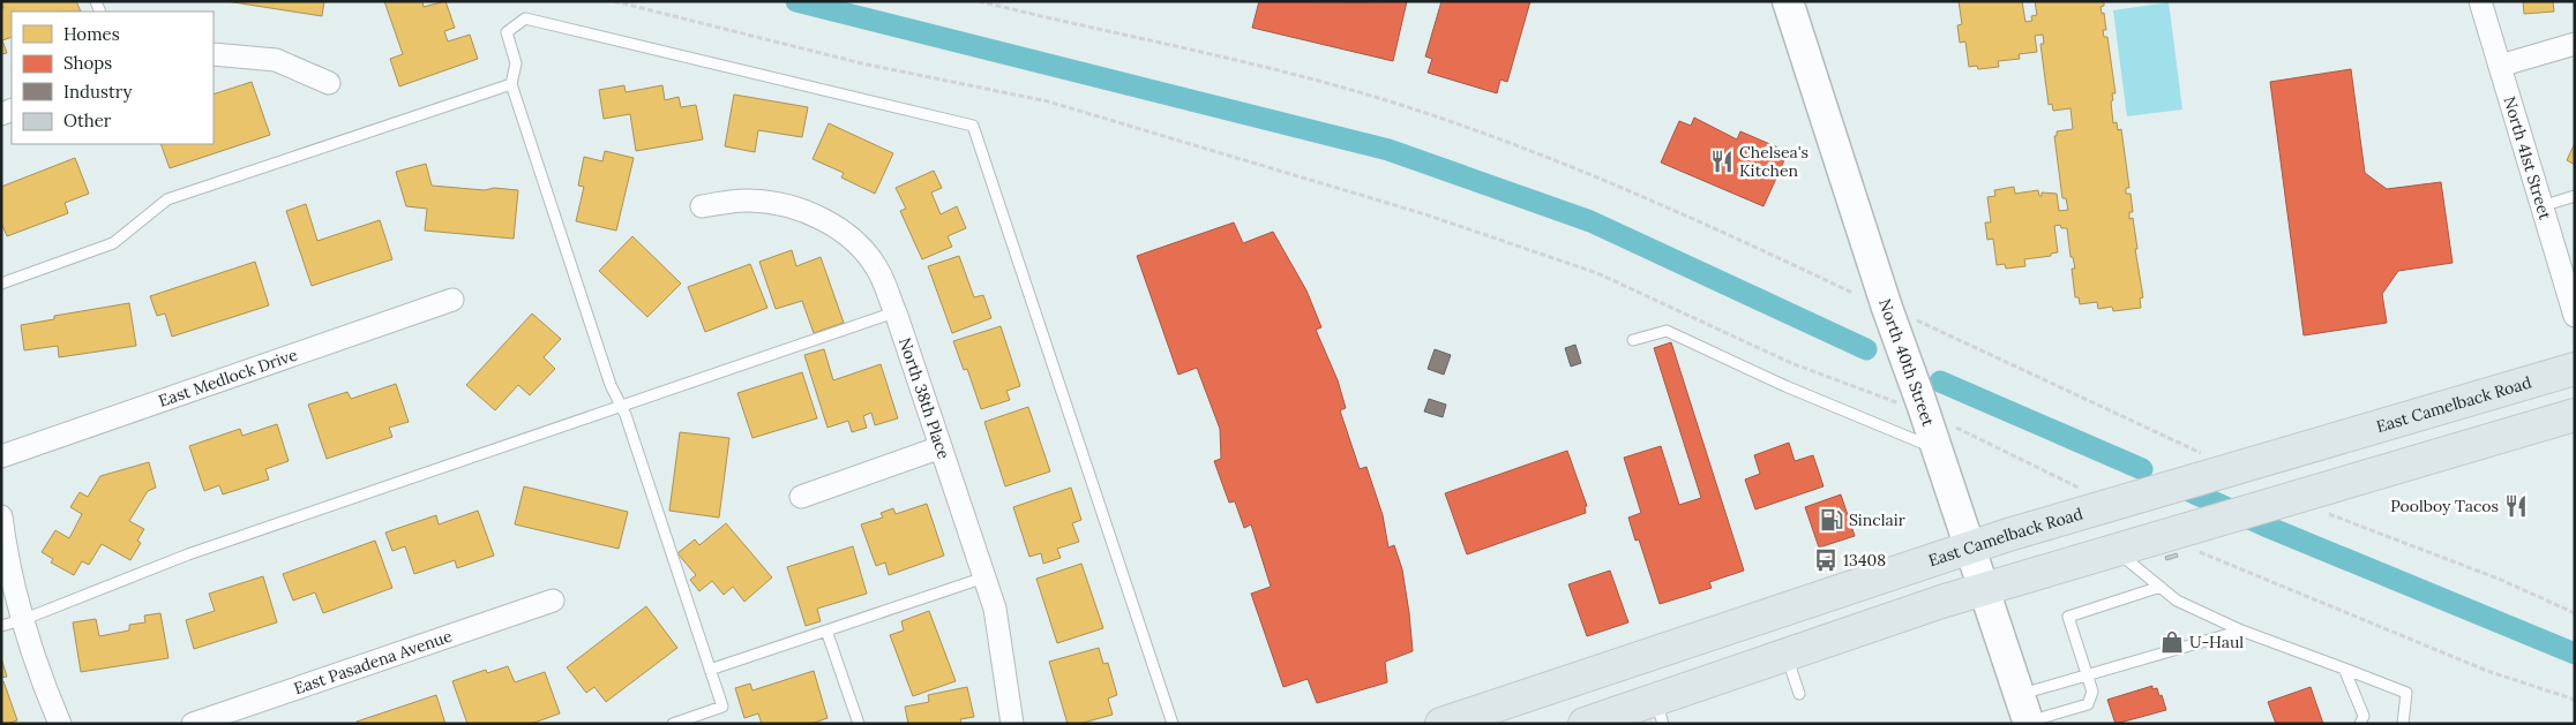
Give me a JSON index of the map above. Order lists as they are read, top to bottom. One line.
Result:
{"streets":{"main road":["North 40th Street","East Camelback Road"],"street":["North 41st Street","East Medlock Drive","North 38th Place","East Pasadena Avenue"]},"crossings":[["North 40th Street","East Camelback Road"]],"places":{"restaurant":["Chelsea's Kitchen","Poolboy Tacos"],"fuel station":["Sinclair"],"bus stop":["13408"],"shop":["U-Haul"]},"legend":["Homes","Shops","Industry","Other"]}
